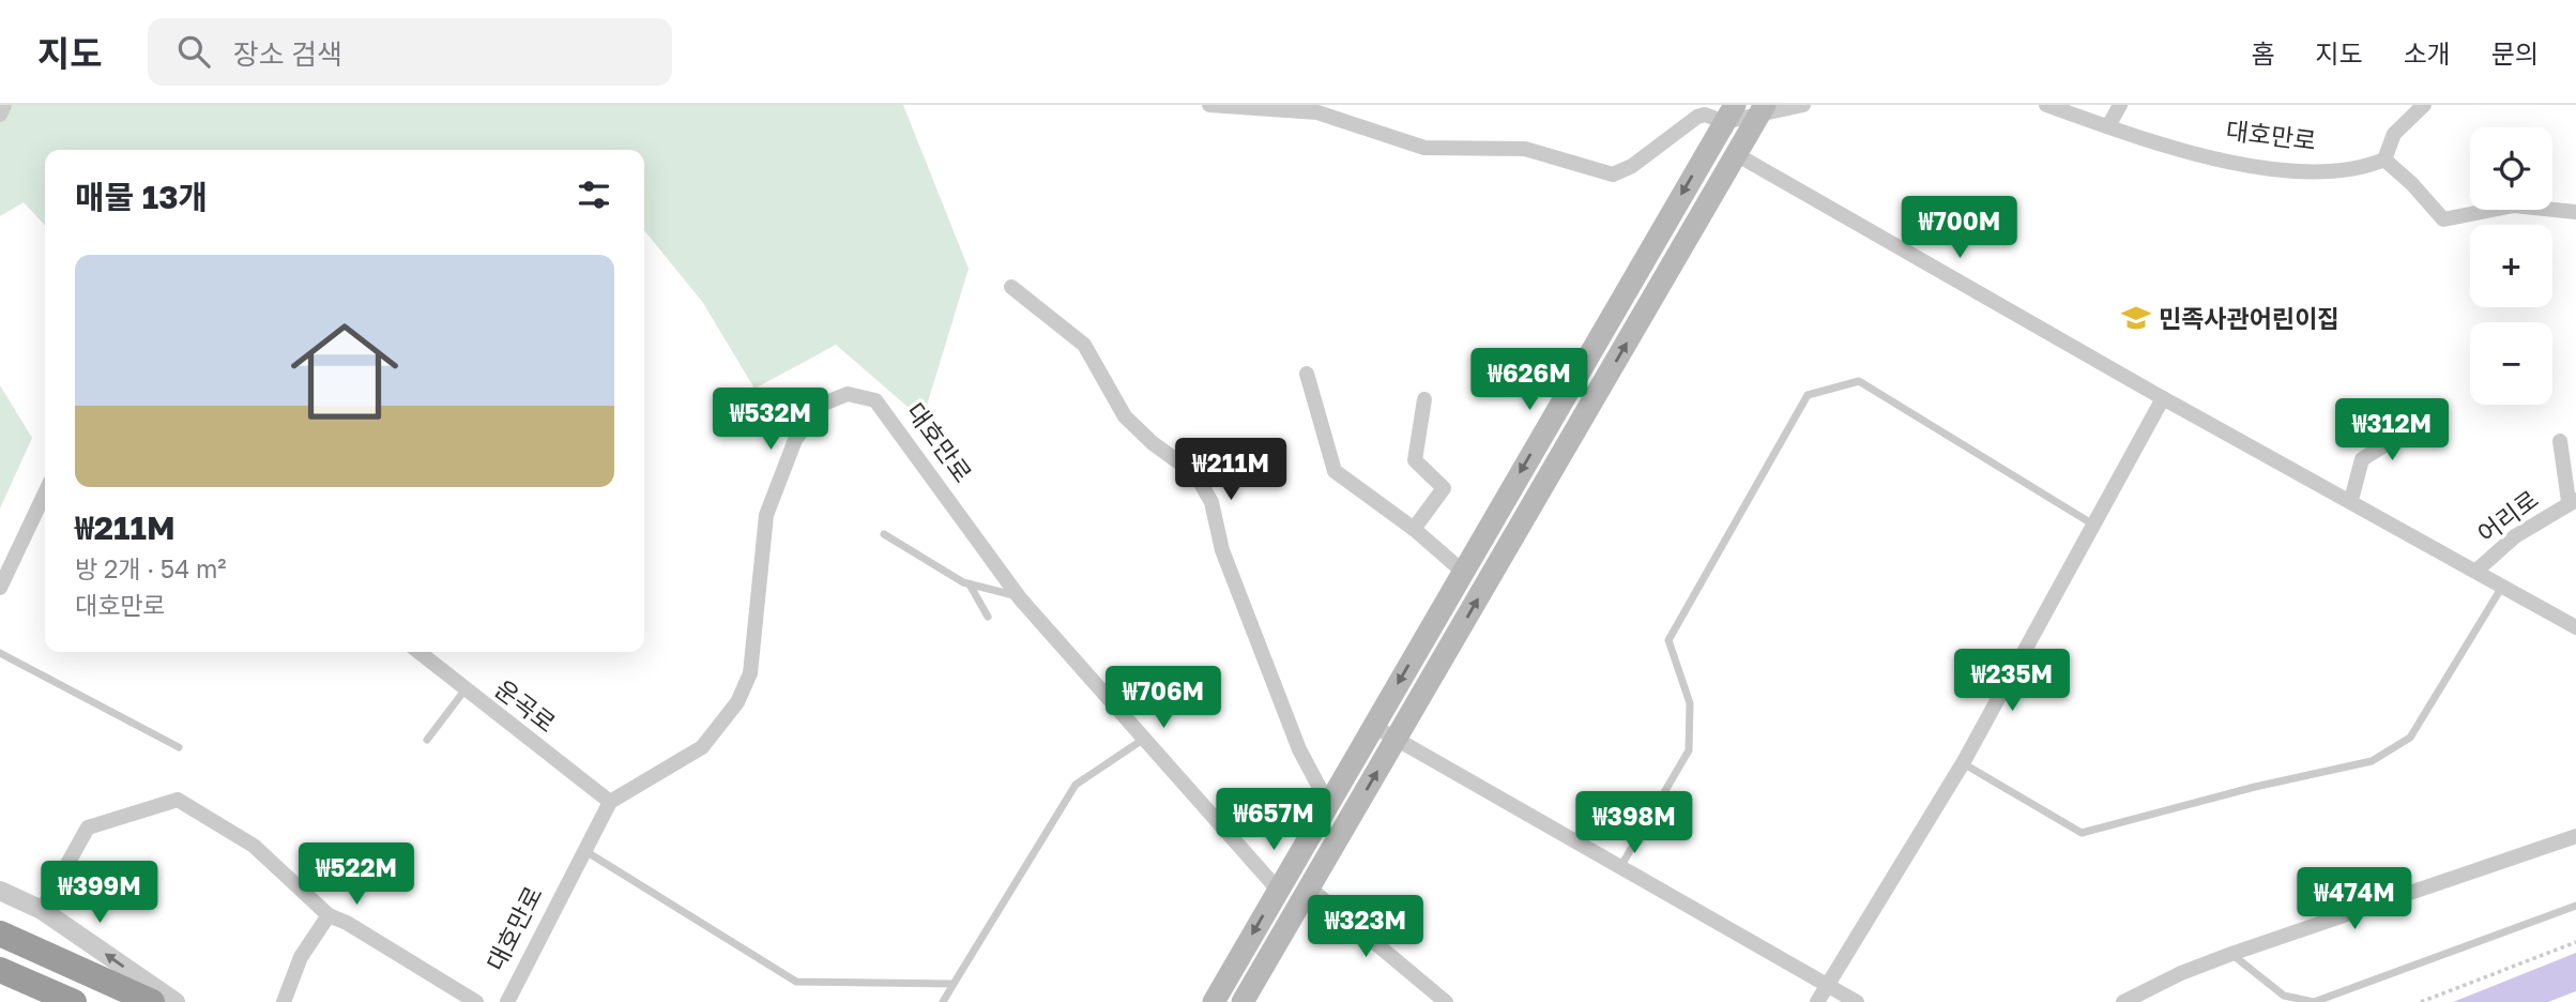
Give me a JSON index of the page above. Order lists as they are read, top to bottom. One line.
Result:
{"streets":{"street":["대호만로","어리로","운곡로"]},"crossings":[["대호만로","운곡로"]],"places":{"school or university":["민족사관어린이집"]},"page":{"header":"지도","search":"장소 검색","nav":["홈","지도","소개","문의"],"map_buttons":["+","−"],"heading":"매물 13개","price":["₩700M","₩626M","₩532M","₩312M","₩211M","₩235M","₩706M","₩657M","₩398M","₩522M","₩399M","₩474M","₩323M"],"list":[{"name":"₩211M","note":"방 2개 · 54 m² · 대호만로"}]}}
